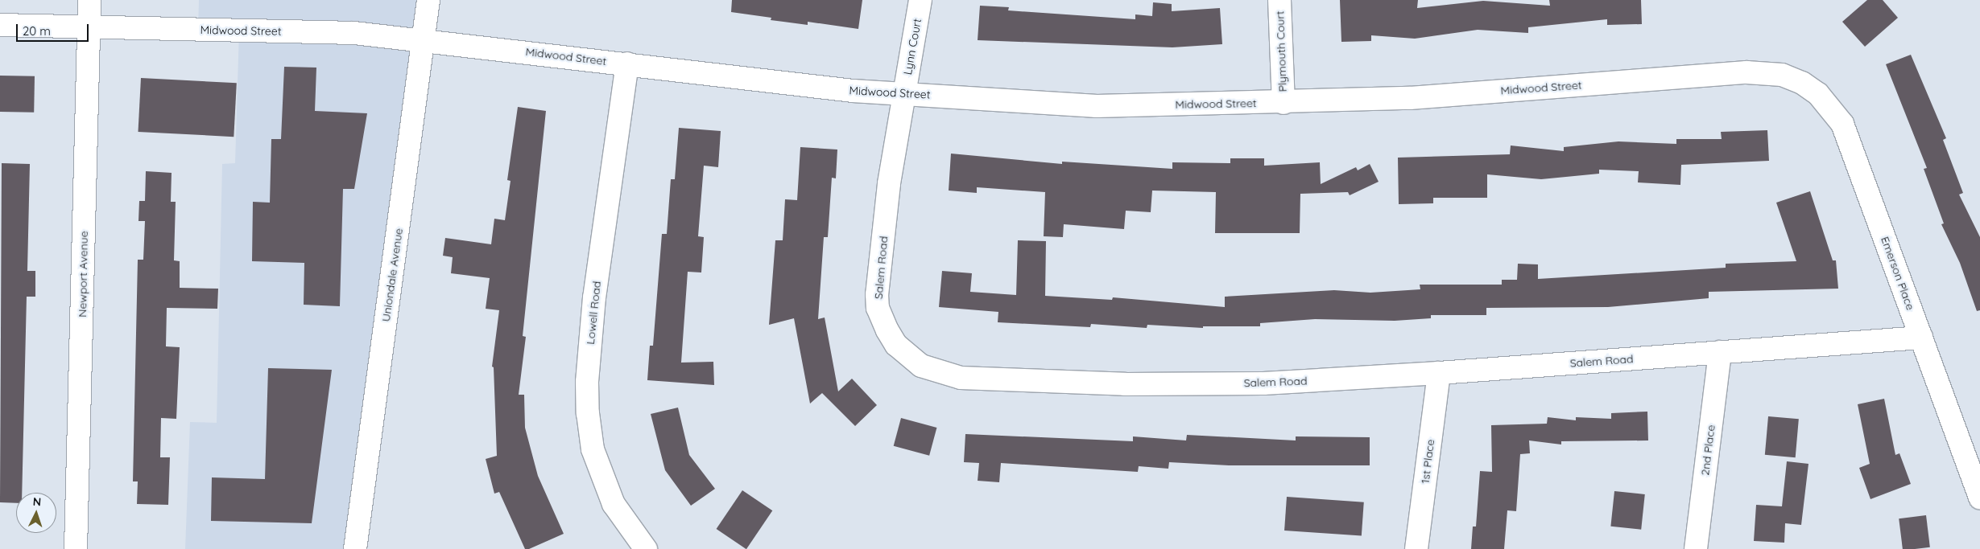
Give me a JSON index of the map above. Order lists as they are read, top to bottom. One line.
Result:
{"streets":{"street":["Midwood Street","Lynn Court","Plymouth Court","Salem Road","Emerson Place","Newport Avenue","Uniondale Avenue","Lowell Road","2nd Place","1st Place"]},"crossings":[["Midwood Street","Lynn Court"],["Midwood Street","Plymouth Court"],["Midwood Street","Salem Road"],["Midwood Street","Emerson Place"],["Midwood Street","Newport Avenue"],["Midwood Street","Uniondale Avenue"],["Midwood Street","Lowell Road"],["Lynn Court","Salem Road"],["Salem Road","Emerson Place"],["Salem Road","2nd Place"],["Salem Road","1st Place"]],"scale_bar":"20 m","north":"top"}
